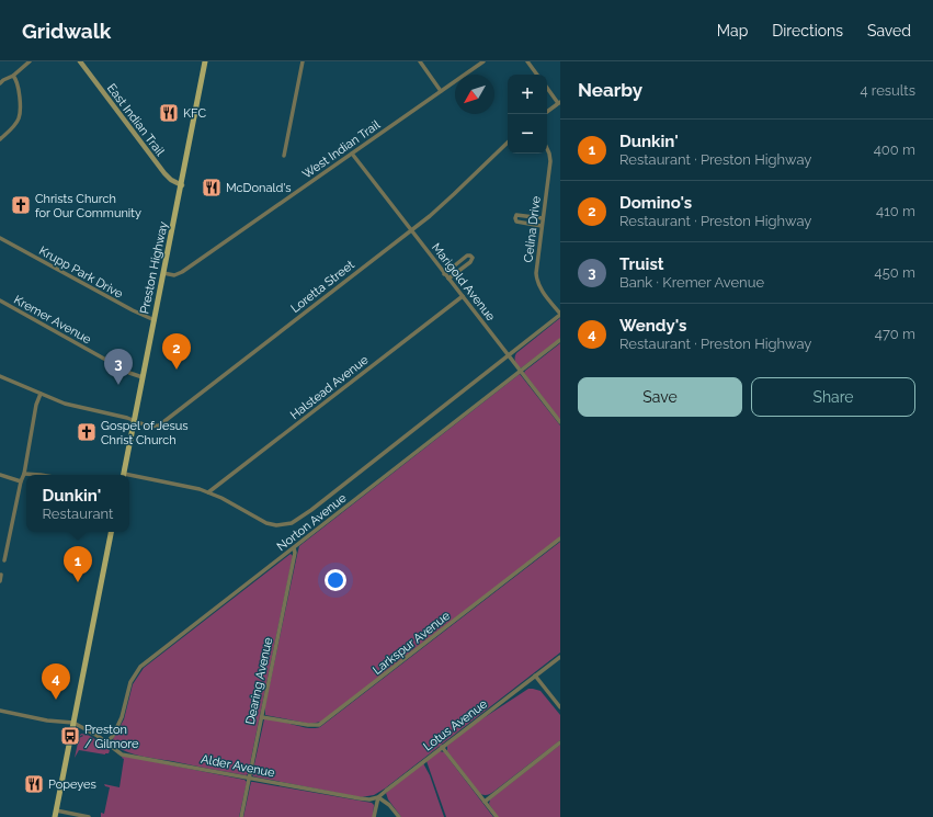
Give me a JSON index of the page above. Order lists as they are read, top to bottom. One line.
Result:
{"streets":{"main road":["East Indian Trail","Preston Highway"],"street":["West Indian Trail","Celina Drive","Krupp Park Drive","Marigold Avenue","Loretta Street","Kremer Avenue","Halstead Avenue","Norton Avenue","Larkspur Avenue","Dearing Avenue","Lotus Avenue","Alder Avenue"]},"crossings":[["East Indian Trail","Preston Highway"],["West Indian Trail","Preston Highway"],["West Indian Trail","Marigold Avenue"],["Celina Drive","Norton Avenue"],["Preston Highway","Krupp Park Drive"],["Preston Highway","Loretta Street"],["Preston Highway","Kremer Avenue"],["Marigold Avenue","Loretta Street"],["Marigold Avenue","Halstead Avenue"],["Marigold Avenue","Norton Avenue"],["Halstead Avenue","Norton Avenue"],["Norton Avenue","Dearing Avenue"],["Norton Avenue","Alder Avenue"],["Larkspur Avenue","Dearing Avenue"],["Dearing Avenue","Alder Avenue"],["Lotus Avenue","Alder Avenue"]],"places":{"restaurant":["KFC","McDonald's","Popeyes"],"church":["Christs Church for Our Community","Gospel of Jesus Christ Church"],"bus stop":["Preston / Gilmore"]},"north":"bottom left","page":{"header":"Gridwalk","nav":["Map","Directions","Saved"],"heading":["Nearby","4 results"],"map_buttons":["+","−"],"list":[{"mark":"1","name":"Dunkin'","note":"Restaurant · Preston Highway","value":"400 m"},{"mark":"2","name":"Domino's","note":"Restaurant · Preston Highway","value":"410 m"},{"mark":"3","name":"Truist","note":"Bank · Kremer Avenue","value":"450 m"},{"mark":"4","name":"Wendy's","note":"Restaurant · Preston Highway","value":"470 m"}],"pins":["2","3","1","4"],"buttons":["Save","Share"],"popup":["Dunkin'","Restaurant"]}}
